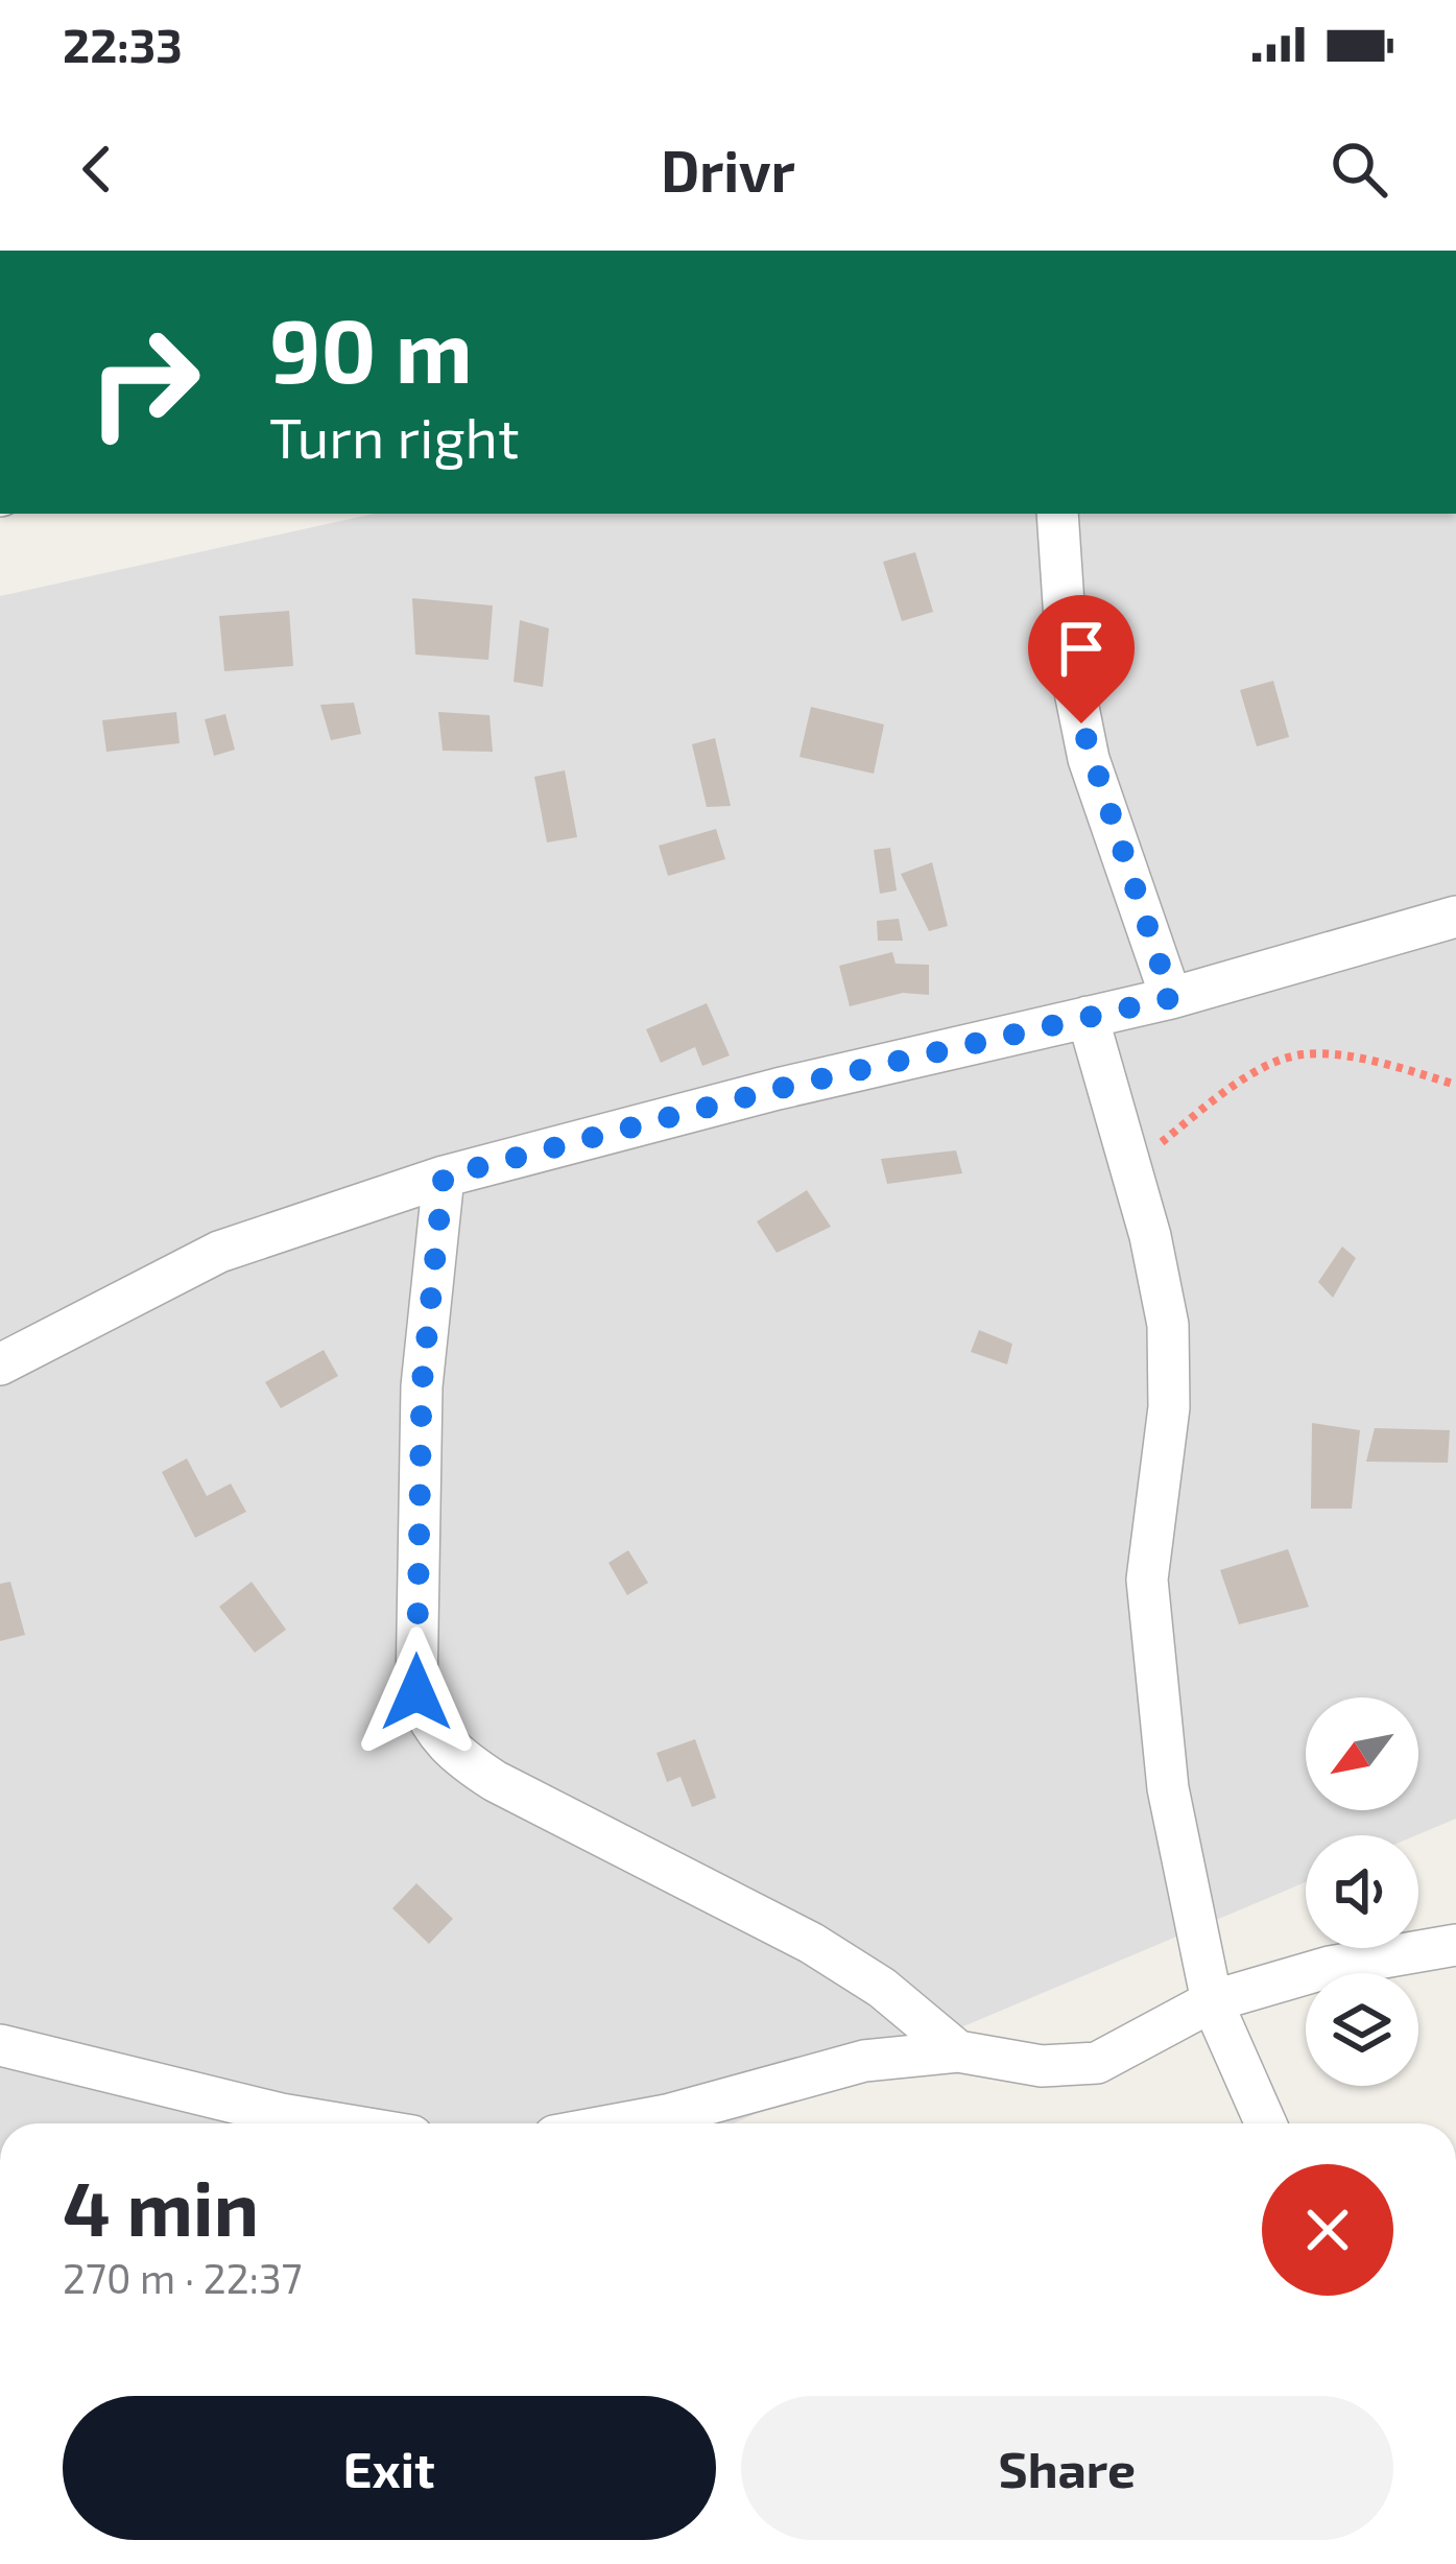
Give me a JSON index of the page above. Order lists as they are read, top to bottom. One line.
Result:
{"north":"bottom left","page":{"status":"22:33","header":"Drivr","turn":["90 m","Turn right"],"heading":["4 min","270 m · 22:37"],"buttons":["Exit","Share"]}}
